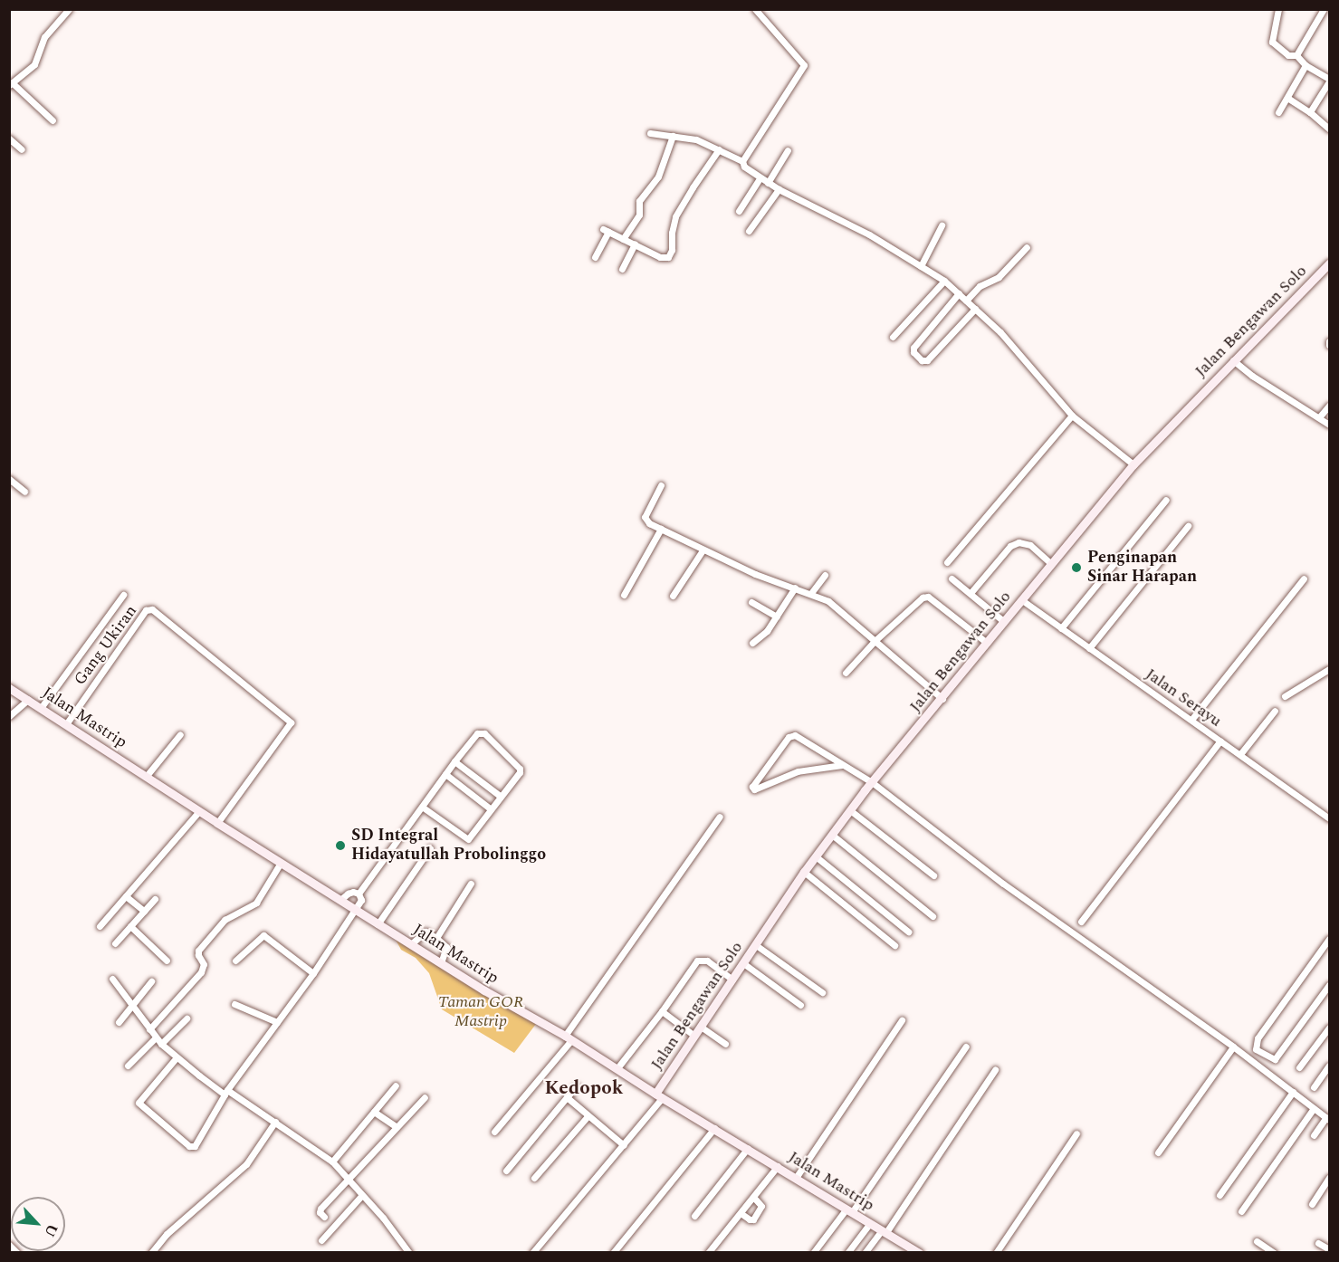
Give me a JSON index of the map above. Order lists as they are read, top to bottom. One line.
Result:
{"streets":{"main road":["Jalan Bengawan Solo","Jalan Mastrip"],"street":["Gang Ukiran","Jalan Serayu"]},"crossings":[["Jalan Bengawan Solo","Jalan Serayu"],["Jalan Bengawan Solo","Jalan Mastrip"],["Gang Ukiran","Jalan Mastrip"]],"districts":["Kedopok"],"parks":["Taman GOR Mastrip"],"places":["Penginapan Sinar Harapan","SD Integral Hidayatullah Probolinggo"],"north":"bottom right"}
